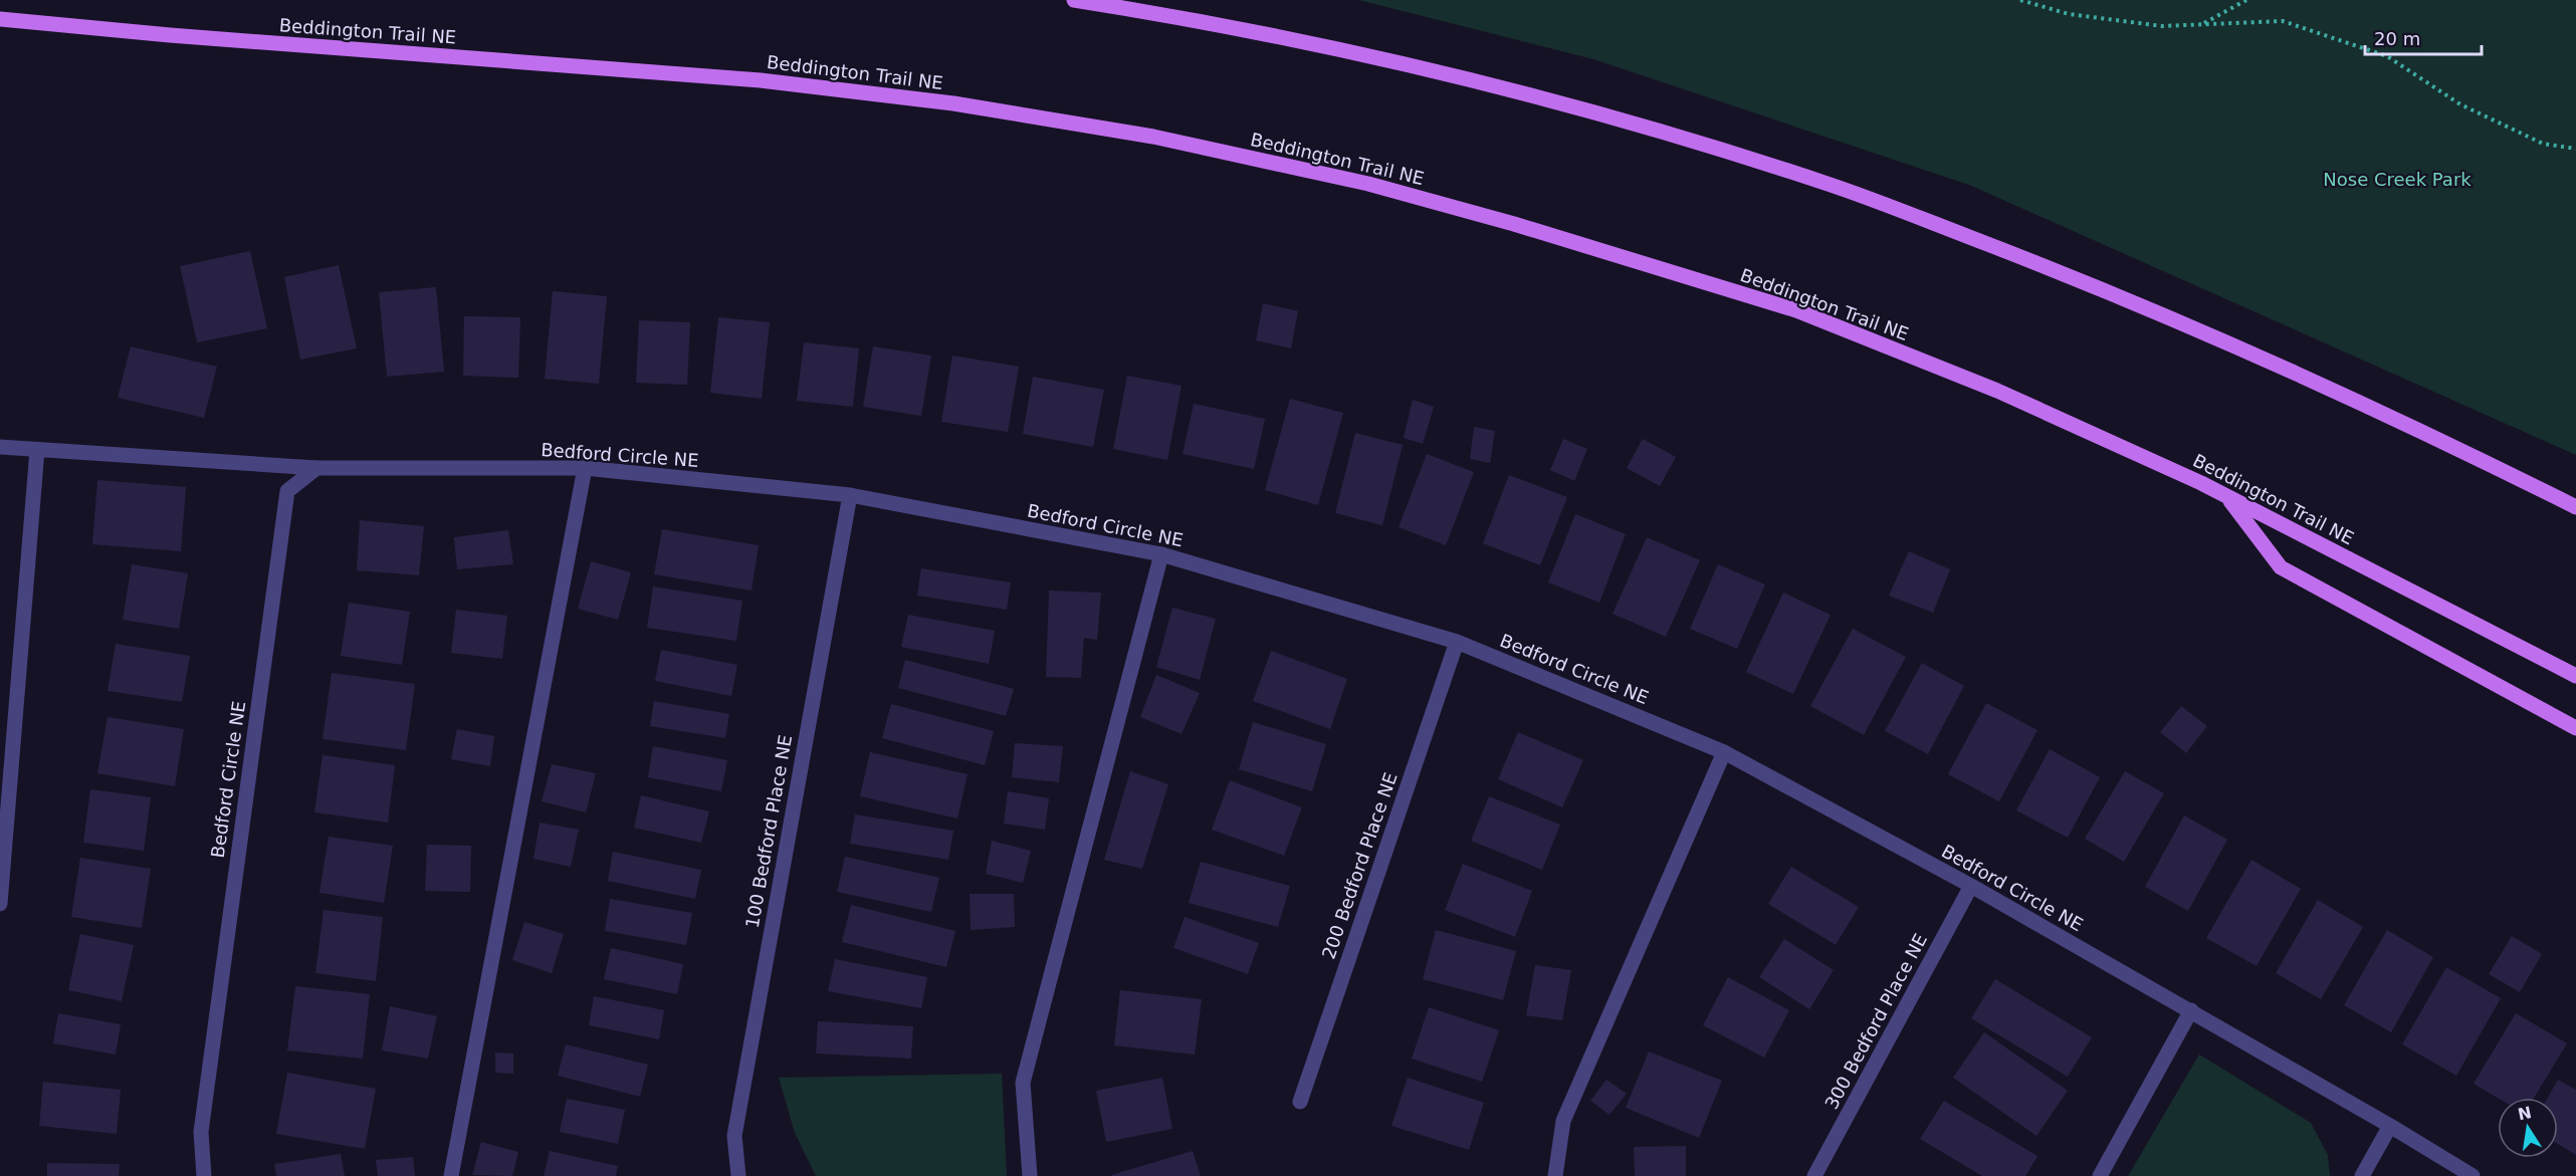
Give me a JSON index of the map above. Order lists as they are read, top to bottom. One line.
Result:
{"streets":{"main road":["Beddington Trail NE"],"street":["Bedford Circle NE","100 Bedford Place NE","200 Bedford Place NE","300 Bedford Place NE"]},"crossings":[["Bedford Circle NE","100 Bedford Place NE"],["Bedford Circle NE","200 Bedford Place NE"],["Bedford Circle NE","300 Bedford Place NE"]],"parks":["Nose Creek Park"],"scale_bar":"20 m","north":"top"}
